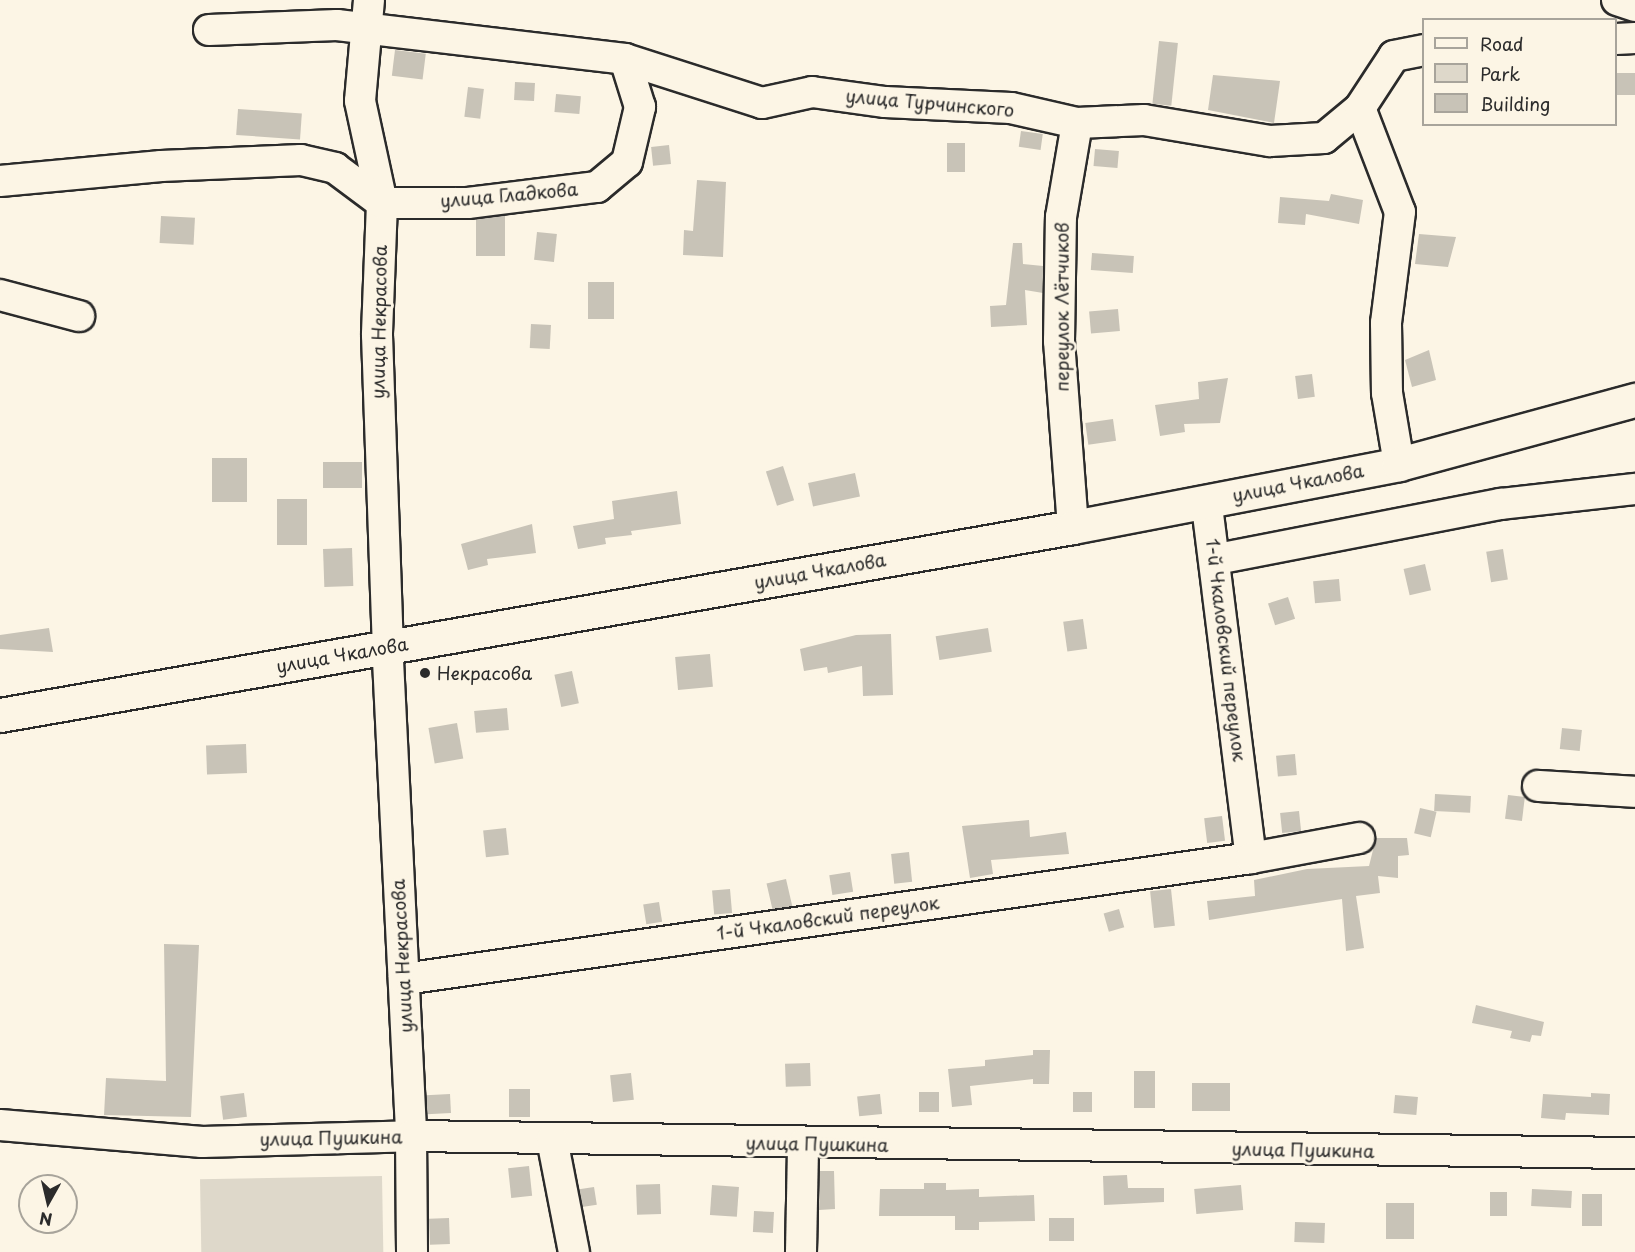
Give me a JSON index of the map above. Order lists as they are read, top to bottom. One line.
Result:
{"streets":{"main road":["улица Чкалова"],"street":["улица Турчинского","улица Гладкова","переулок Лётчиков","улица Некрасова","1-й Чкаловский переулок","улица Пушкина"]},"crossings":[["улица Турчинского","улица Гладкова"],["улица Турчинского","переулок Лётчиков"],["улица Турчинского","улица Некрасова"],["улица Гладкова","улица Некрасова"],["переулок Лётчиков","улица Чкалова"],["улица Некрасова","улица Чкалова"],["улица Некрасова","1-й Чкаловский переулок"],["улица Некрасова","улица Пушкина"],["улица Чкалова","1-й Чкаловский переулок"]],"places":["Некрасова"],"legend":["Road","Park","Building"],"north":"bottom"}
